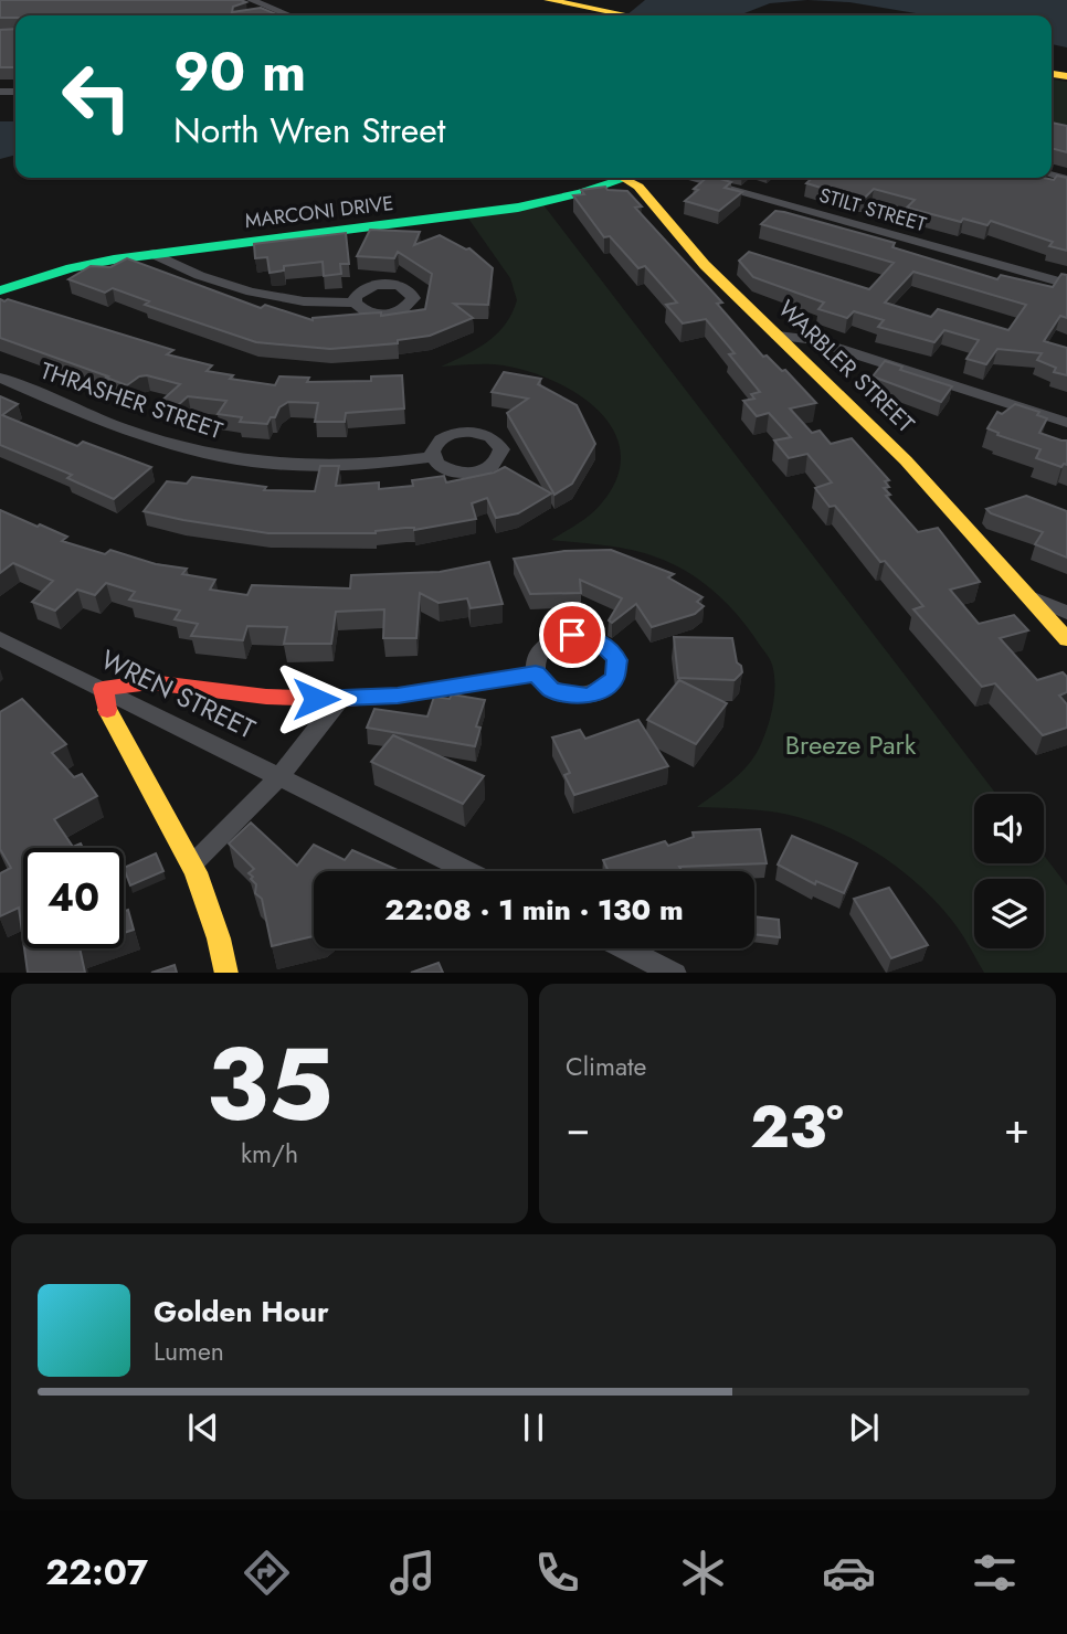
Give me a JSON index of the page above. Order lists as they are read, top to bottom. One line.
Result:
{"streets":{"street":["STILT STREET","MARCONI DRIVE","WARBLER STREET","THRASHER STREET","WREN STREET"]},"parks":["Breeze Park"],"page":{"turn":["90 m","North Wren Street"],"limit":"40","trip":"22:08 · 1 min · 130 m","tile":[["35","km/h"],"Climate"],"heat":["−","23°","+"],"song":["Golden Hour","Lumen"],"tabs":"22:07"}}
